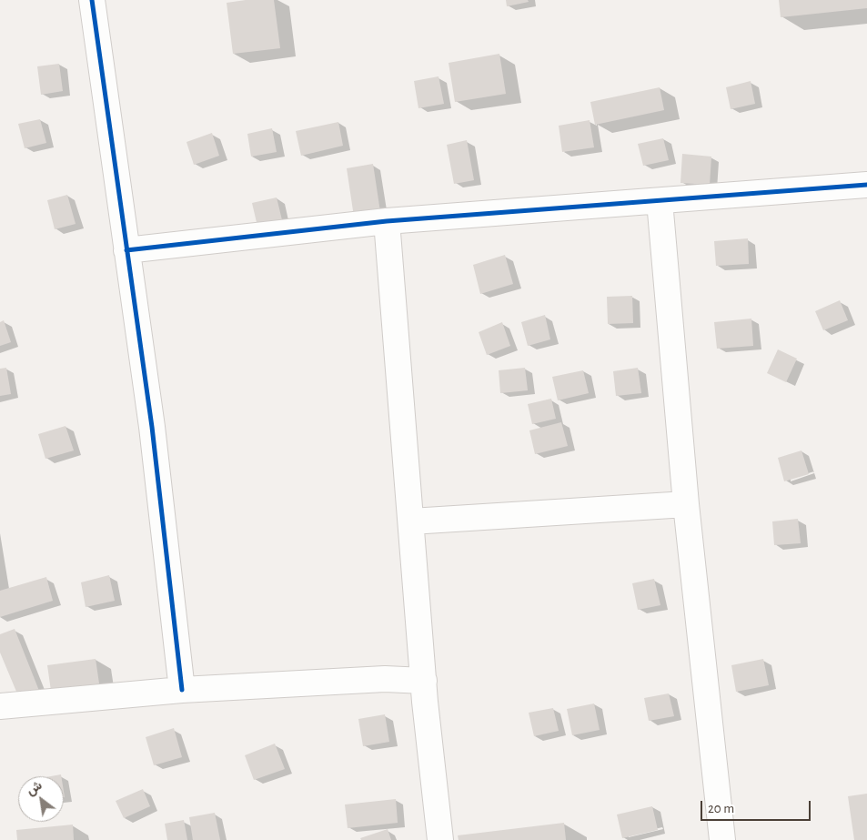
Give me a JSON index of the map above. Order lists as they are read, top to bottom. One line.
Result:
{"scale_bar":"20 m","north":"top left"}
